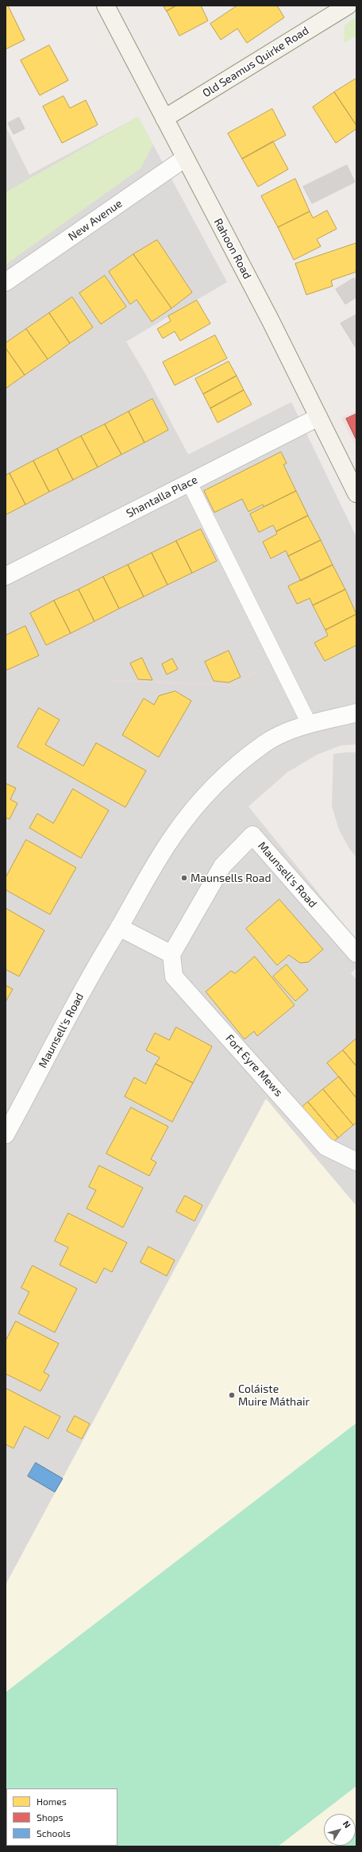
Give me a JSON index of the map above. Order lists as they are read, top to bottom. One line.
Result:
{"streets":{"street":["Old Seamus Quirke Road","New Avenue","Rahoon Road","Shantalla Place","Maunsell's Road","Fort Eyre Mews"]},"crossings":[["Old Seamus Quirke Road","Rahoon Road"],["New Avenue","Rahoon Road"],["Rahoon Road","Shantalla Place"],["Maunsell's Road","Fort Eyre Mews"]],"places":["Maunsells Road","Coláiste Muire Máthair"],"legend":["Homes","Shops","Schools"],"north":"top right"}
